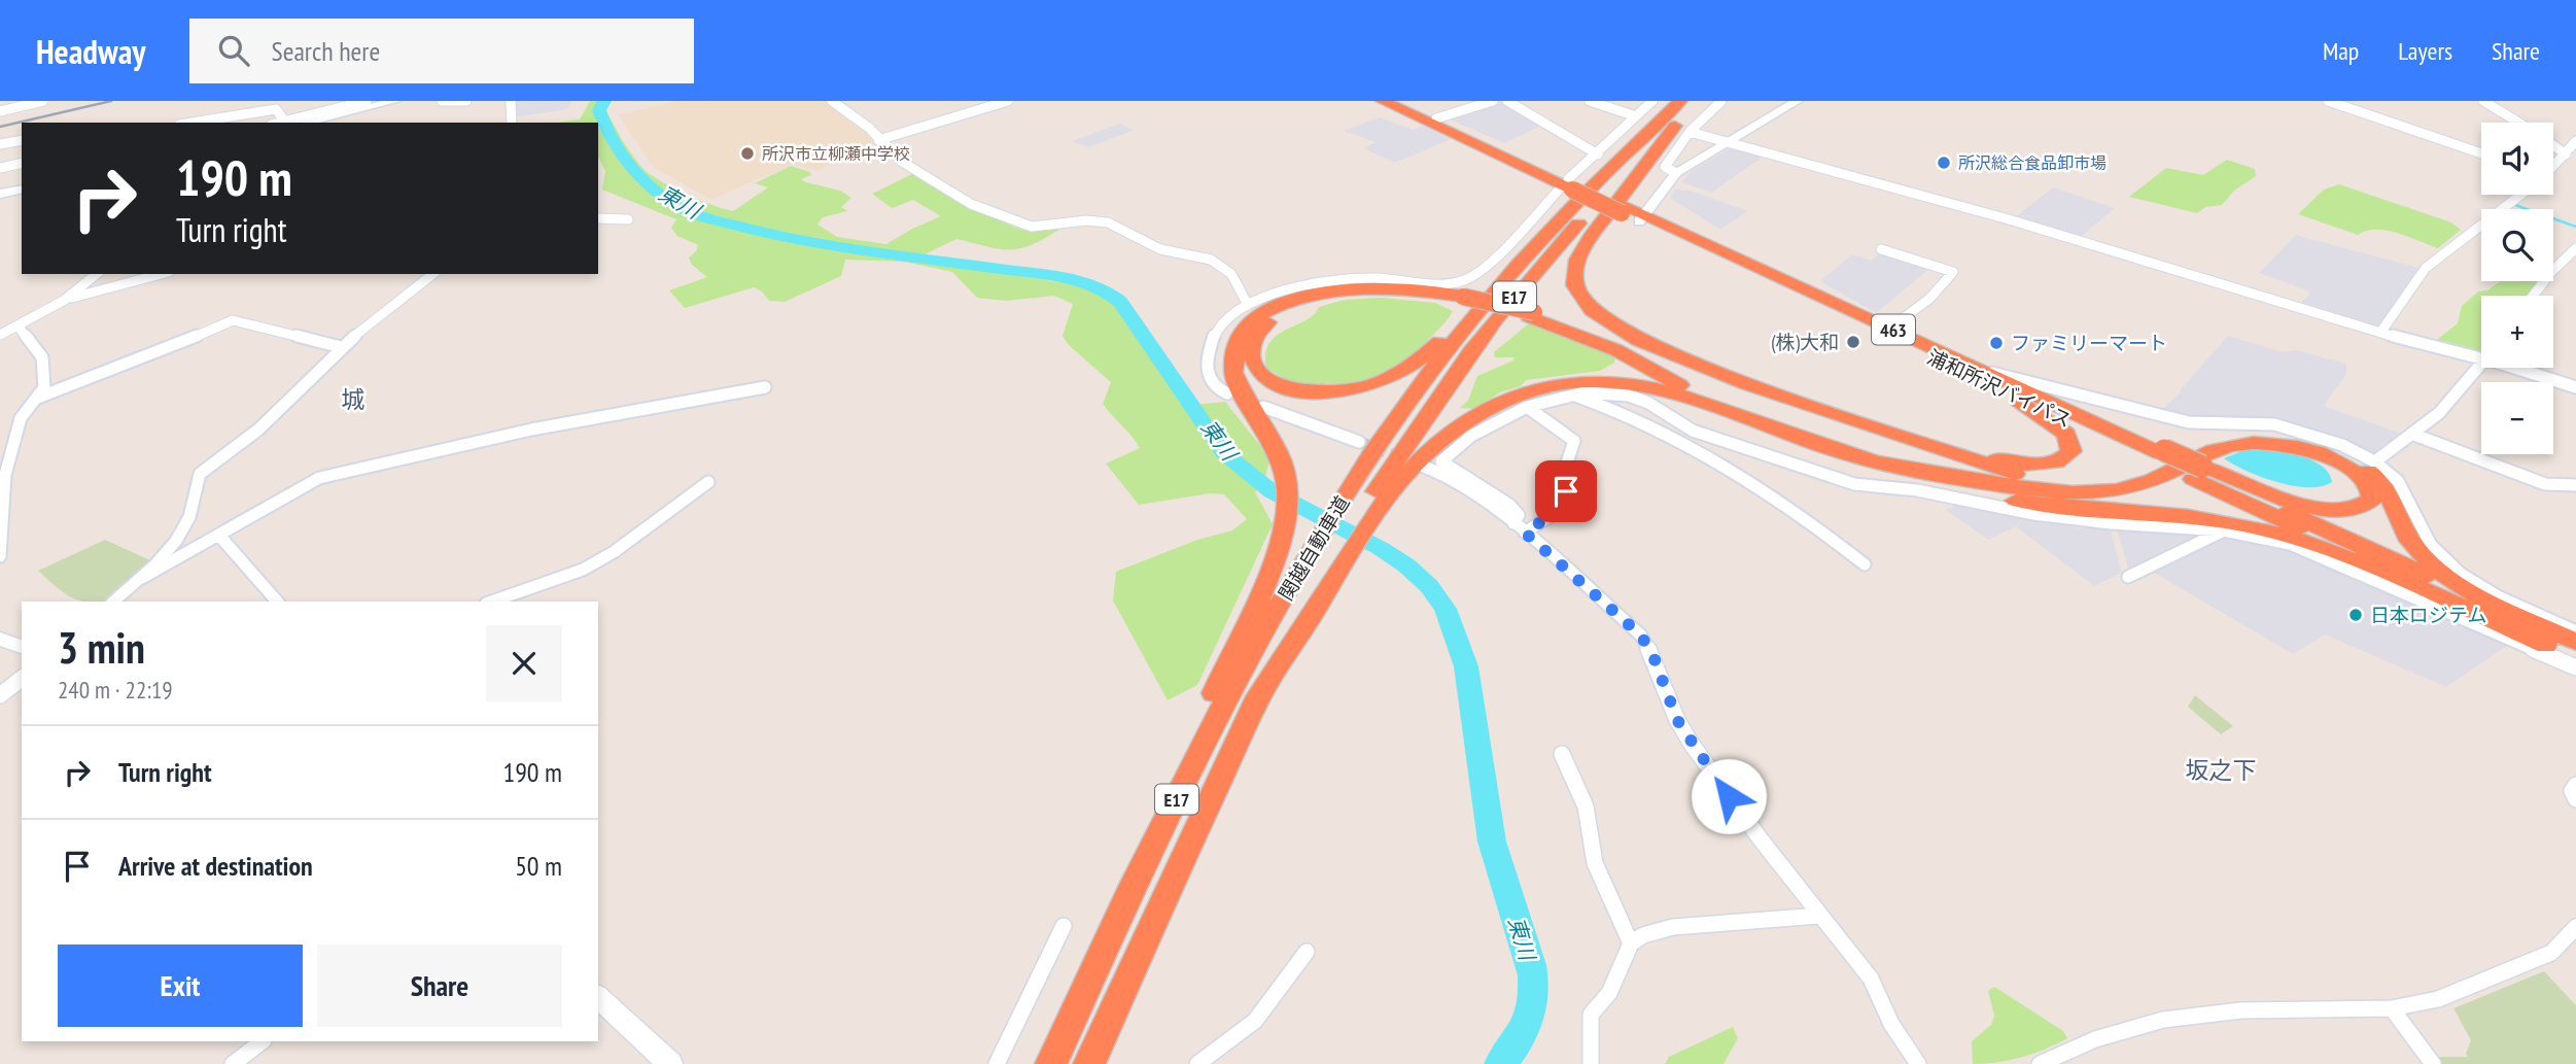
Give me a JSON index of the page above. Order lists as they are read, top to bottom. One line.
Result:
{"streets":{"highway":["E17","463","浦和所沢バイパス","関越自動車道"]},"districts":["城","坂之下"],"water":["東川"],"places":["所沢市立柳瀬中学校","所沢総合食品卸市場","(株)大和","ファミリーマート","日本ロジテム"],"page":{"header":"Headway","search":"Search here","nav":["Map","Layers","Share"],"map_buttons":["+","−"],"turn":["190 m","Turn right"],"heading":["3 min","240 m · 22:19"],"list":[{"name":"Turn right","value":"190 m"},{"name":"Arrive at destination","value":"50 m"}],"buttons":["Exit","Share"]}}
